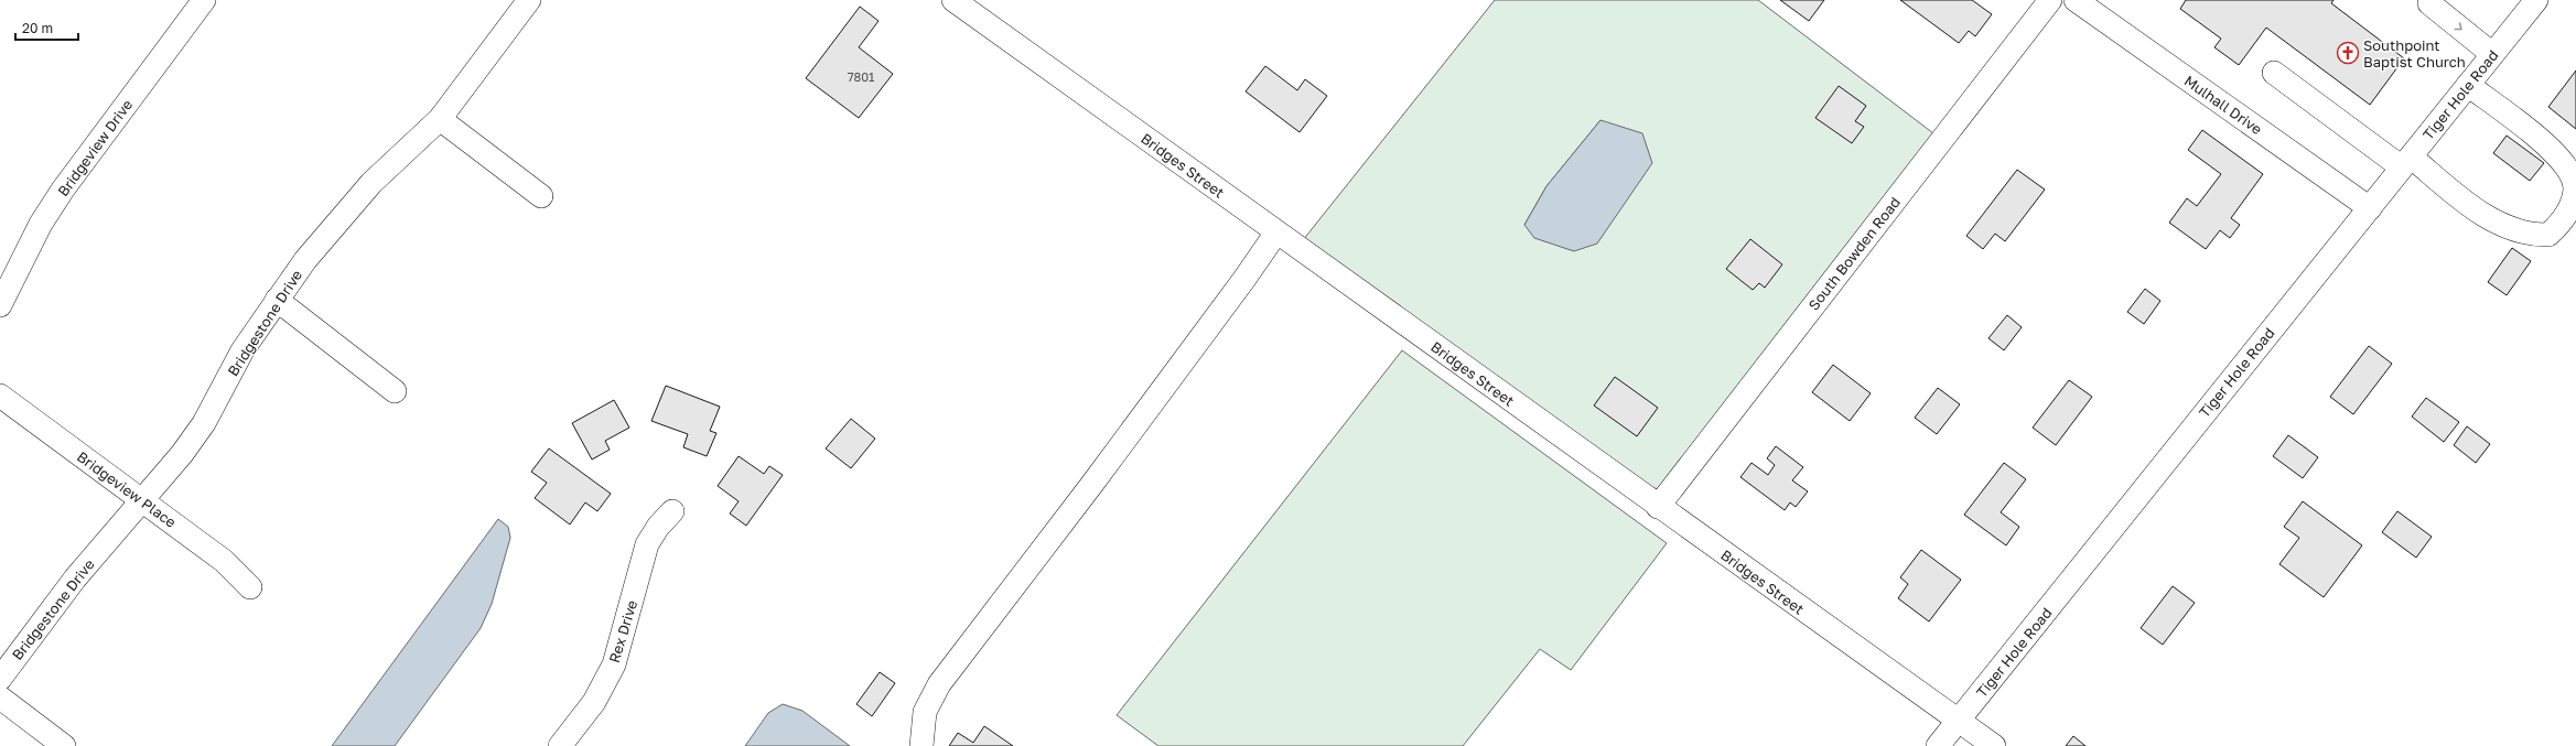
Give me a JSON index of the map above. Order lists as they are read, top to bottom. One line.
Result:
{"streets":{"street":["Tiger Hole Road","Mulhall Drive","Bridgeview Drive","Bridges Street","South Bowden Road","Bridgestone Drive","Bridgeview Place","Rex Drive"]},"crossings":[["Tiger Hole Road","Mulhall Drive"],["Tiger Hole Road","Bridges Street"],["Bridges Street","South Bowden Road"],["Bridgestone Drive","Bridgeview Place"]],"places":{"church":["Southpoint Baptist Church"]},"house_numbers":["7801"],"scale_bar":"20 m"}
